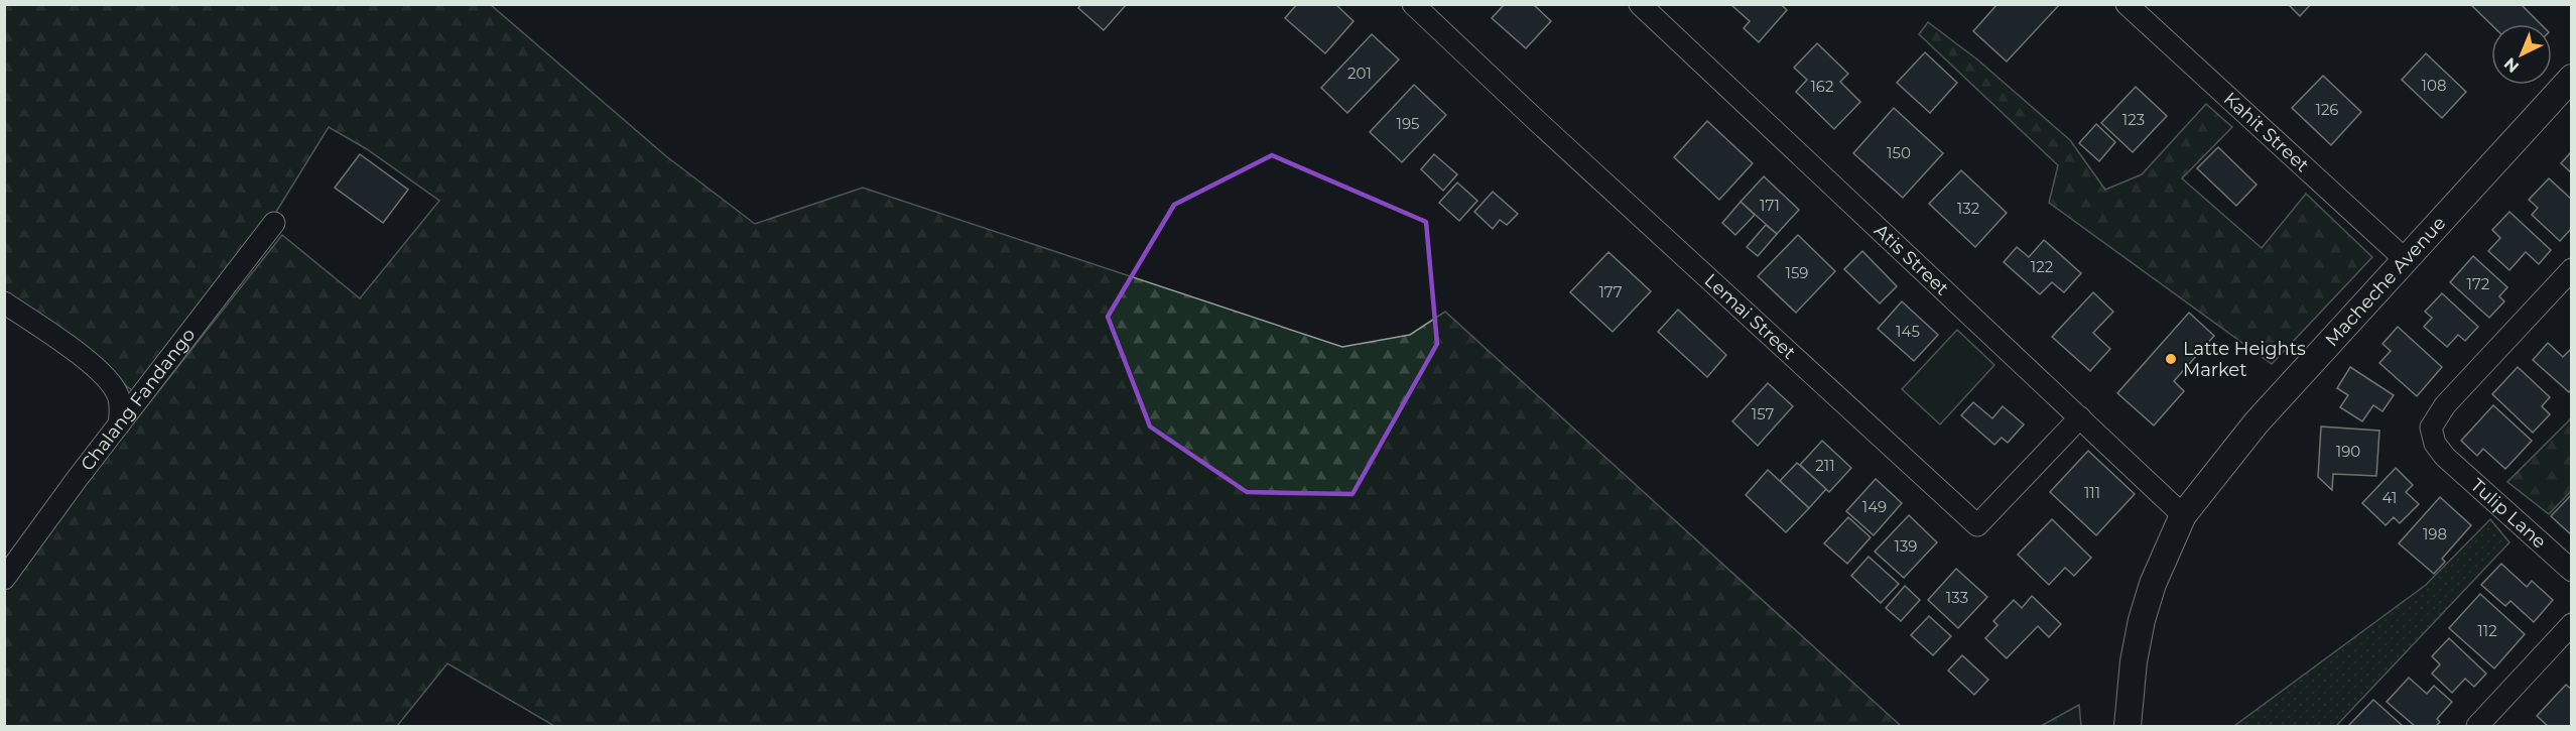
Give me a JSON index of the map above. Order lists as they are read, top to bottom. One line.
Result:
{"streets":{"main road":["Macheche Avenue"],"street":["Kahit Street","Atis Street","Lemai Street","Chalang Fandango","Tulip Lane"]},"crossings":[["Kahit Street","Macheche Avenue"],["Atis Street","Macheche Avenue"],["Atis Street","Lemai Street"]],"places":["Latte Heights Market"],"house_numbers":["201","108","162","126","123","195","150","171","132","122","159","172","177","145","157","190","211","111","41","149","198","139","133","112"],"north":"bottom left"}
